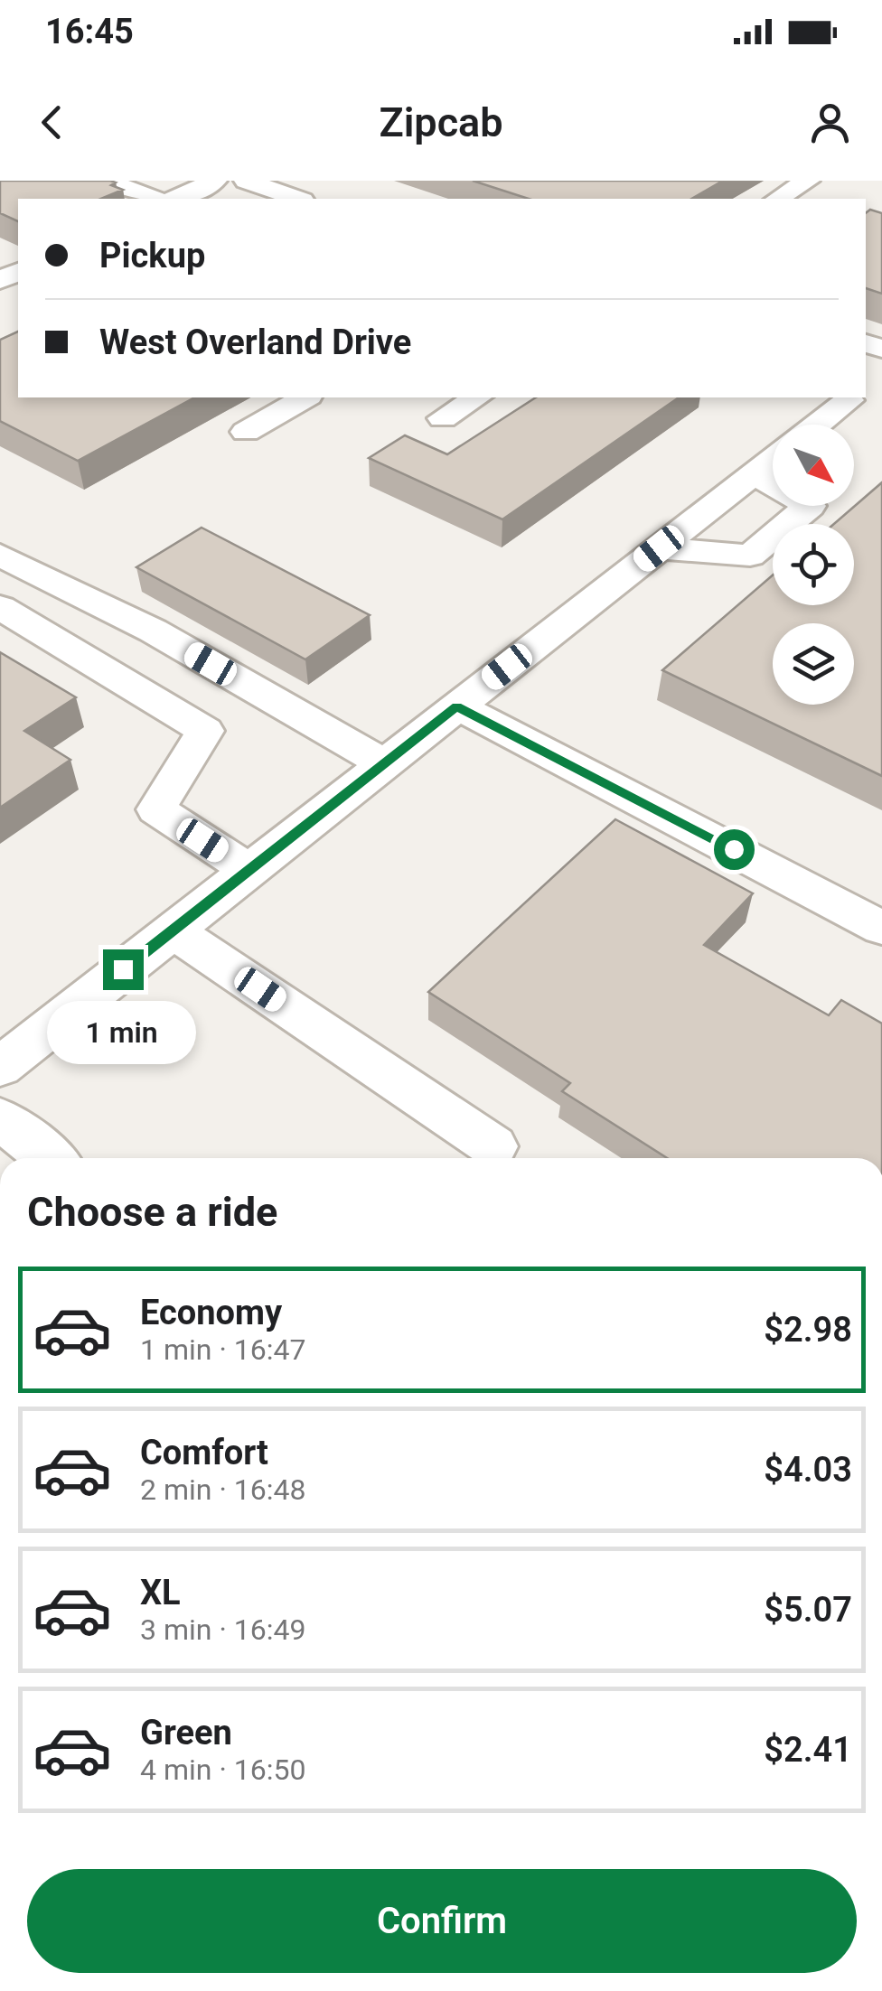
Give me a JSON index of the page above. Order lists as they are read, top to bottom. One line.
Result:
{"north":"bottom right","page":{"status":"16:45","header":"Zipcab","banner":["Pickup","West Overland Drive"],"bubble":"1 min","heading":"Choose a ride","list":[{"name":"Economy","note":"1 min · 16:47","value":"$2.98"},{"name":"Comfort","note":"2 min · 16:48","value":"$4.03"},{"name":"XL","note":"3 min · 16:49","value":"$5.07"},{"name":"Green","note":"4 min · 16:50","value":"$2.41"}],"buttons":"Confirm"}}
